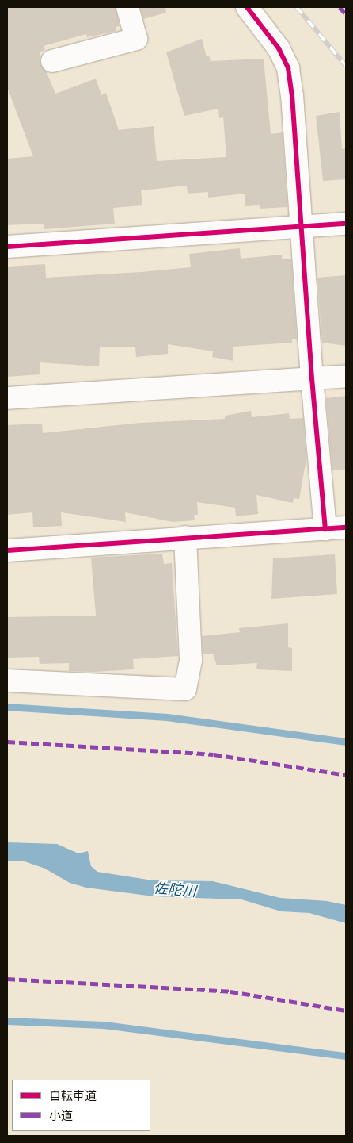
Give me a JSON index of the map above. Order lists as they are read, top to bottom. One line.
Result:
{"water":["佐陀川"],"legend":["自転車道","小道"]}
